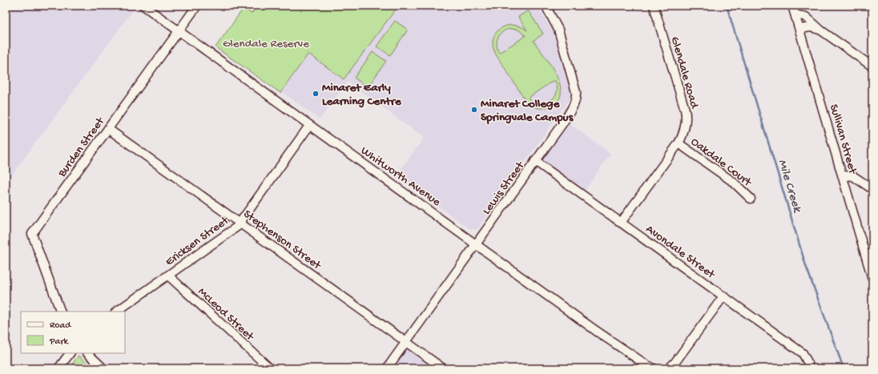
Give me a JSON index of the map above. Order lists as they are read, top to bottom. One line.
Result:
{"streets":{"street":["Glendale Road","Sullivan Street","Burden Street","Oakdale Court","Whitworth Avenue","Lewis Street","Stephenson Street","Ericksen Street","Avondale Street","McLeod Street"]},"crossings":[["Glendale Road","Oakdale Court"],["Glendale Road","Avondale Street"],["Burden Street","Whitworth Avenue"],["Burden Street","Stephenson Street"],["Whitworth Avenue","Lewis Street"],["Whitworth Avenue","Ericksen Street"],["Lewis Street","Stephenson Street"],["Lewis Street","Avondale Street"],["Stephenson Street","Ericksen Street"],["Ericksen Street","McLeod Street"]],"water":["Mile Creek"],"parks":["Glendale Reserve"],"places":["Minaret Early Learning Centre","Minaret College Springvale Campus"],"legend":["Road","Park"]}
